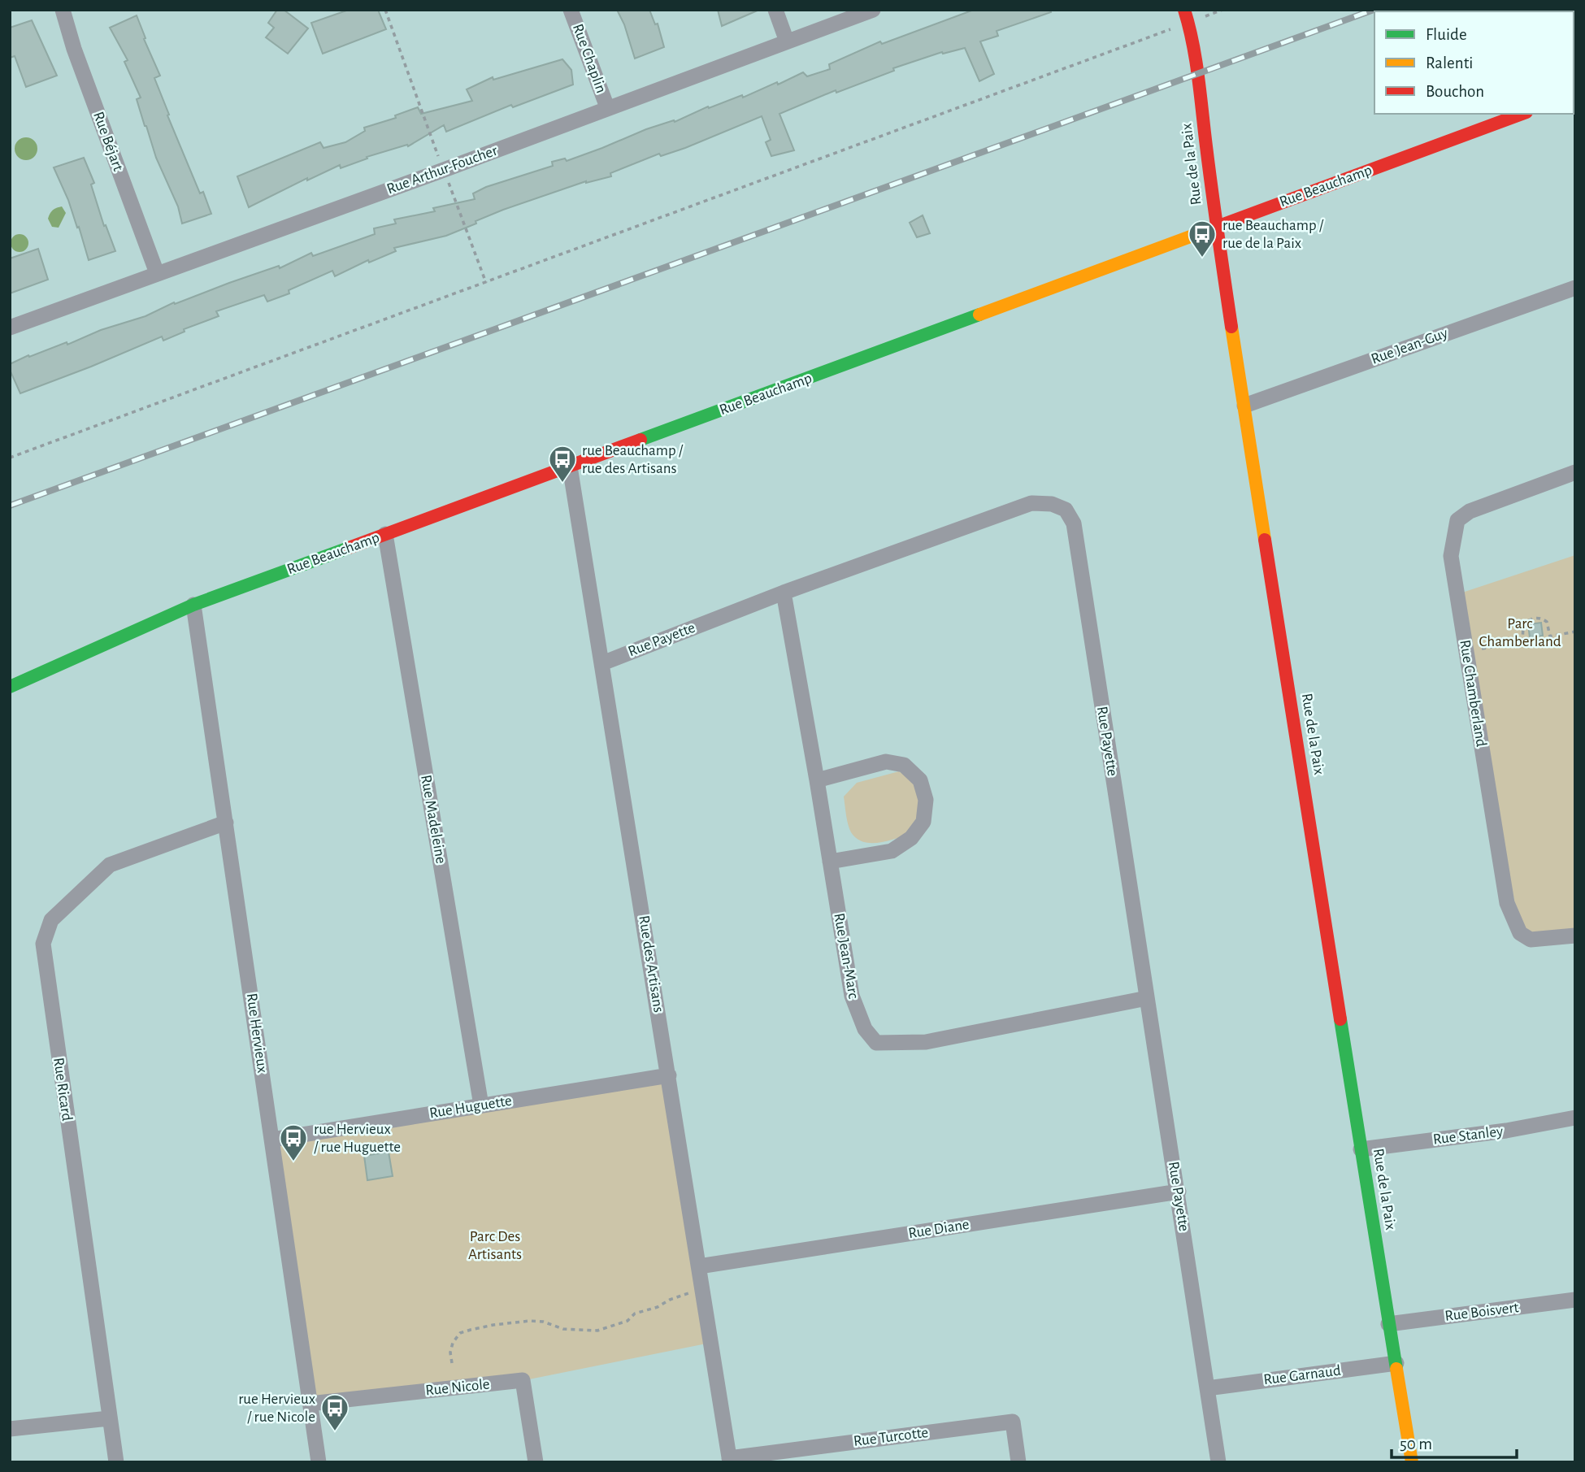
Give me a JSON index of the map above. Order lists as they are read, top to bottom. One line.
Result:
{"streets":{"street":["Rue Chaplin","Rue Béjart","Rue de la Paix","Rue Arthur-Foucher","Rue Beauchamp","Rue Jean-Guy","Rue Payette","Rue Chamberland","Rue Madeleine","Rue Jean-Marc","Rue des Artisans","Rue Hervieux","Rue Ricard","Rue Huguette","Rue Stanley","Rue Diane","Rue Boisvert","Rue Garnaud","Rue Nicole","Rue Turcotte"]},"crossings":[["Rue Chaplin","Rue Arthur-Foucher"],["Rue Béjart","Rue Arthur-Foucher"],["Rue de la Paix","Rue Beauchamp"],["Rue de la Paix","Rue Jean-Guy"],["Rue de la Paix","Rue Stanley"],["Rue de la Paix","Rue Boisvert"],["Rue de la Paix","Rue Garnaud"],["Rue Beauchamp","Rue Madeleine"],["Rue Beauchamp","Rue des Artisans"],["Rue Beauchamp","Rue Hervieux"],["Rue Payette","Rue Jean-Marc"],["Rue Payette","Rue des Artisans"],["Rue Payette","Rue Diane"],["Rue Payette","Rue Garnaud"],["Rue Madeleine","Rue Huguette"],["Rue des Artisans","Rue Huguette"],["Rue des Artisans","Rue Diane"],["Rue des Artisans","Rue Turcotte"],["Rue Hervieux","Rue Ricard"],["Rue Hervieux","Rue Huguette"],["Rue Hervieux","Rue Nicole"]],"parks":["Parc Chamberland","Parc Des Artisants"],"places":{"bus stop":["rue Beauchamp / rue de la Paix","rue Beauchamp / rue des Artisans","rue Hervieux / rue Huguette","rue Hervieux / rue Nicole"]},"legend":["Fluide","Ralenti","Bouchon"],"scale_bar":"50 m"}
